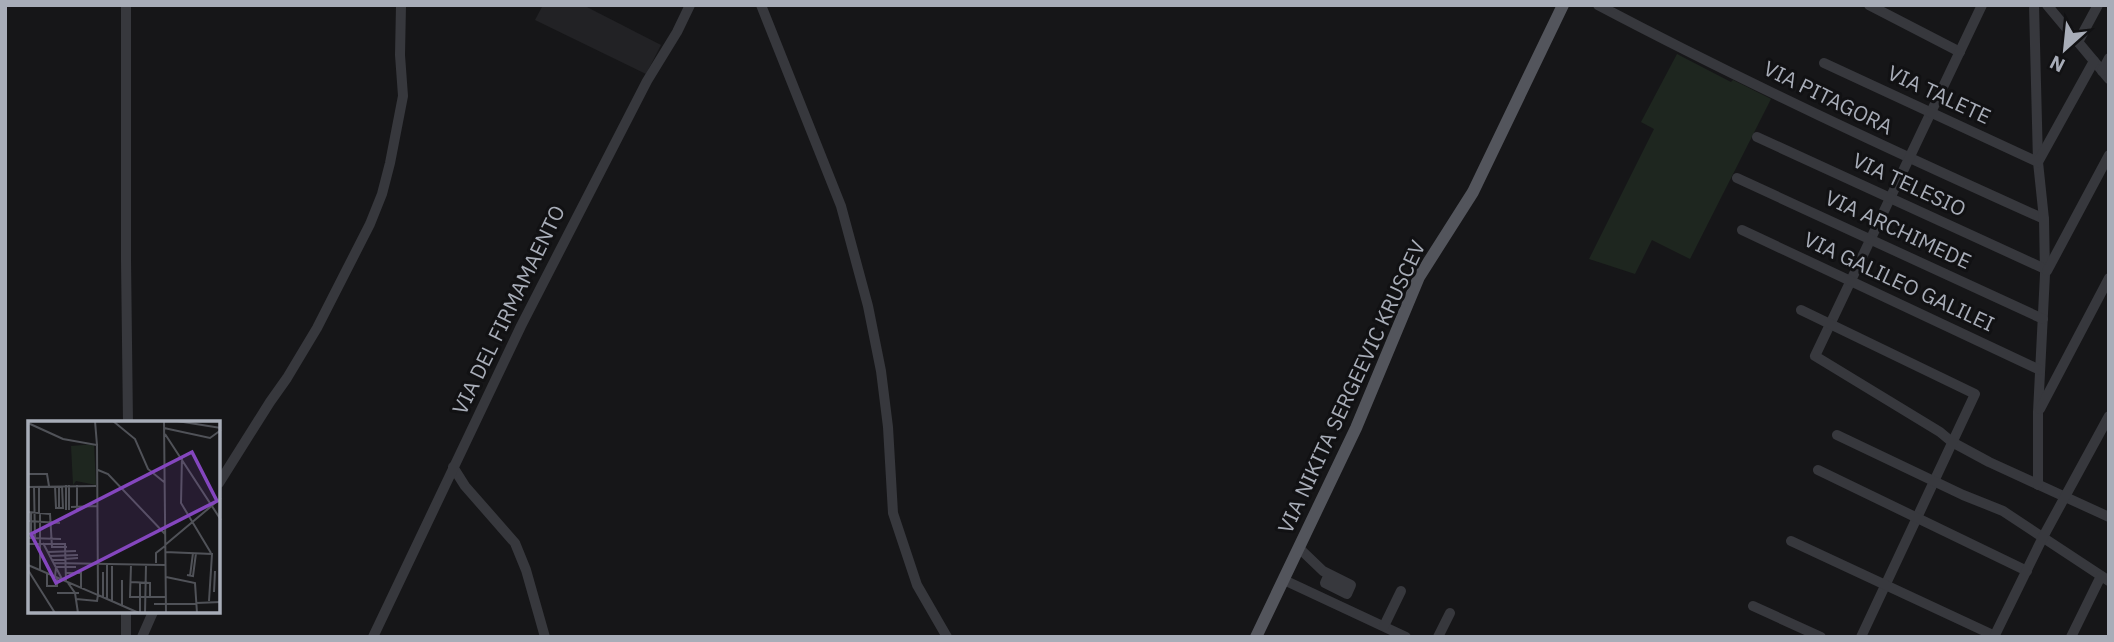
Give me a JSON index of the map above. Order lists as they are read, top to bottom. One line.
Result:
{"streets":{"main road":["VIA NIKITA SERGEEVIC KRUSCEV"],"street":["VIA TALETE","VIA PITAGORA","VIA TELESIO","VIA ARCHIMEDE","VIA GALILEO GALILEI","VIA DEL FIRMAMAENTO"]},"north":"bottom left"}
